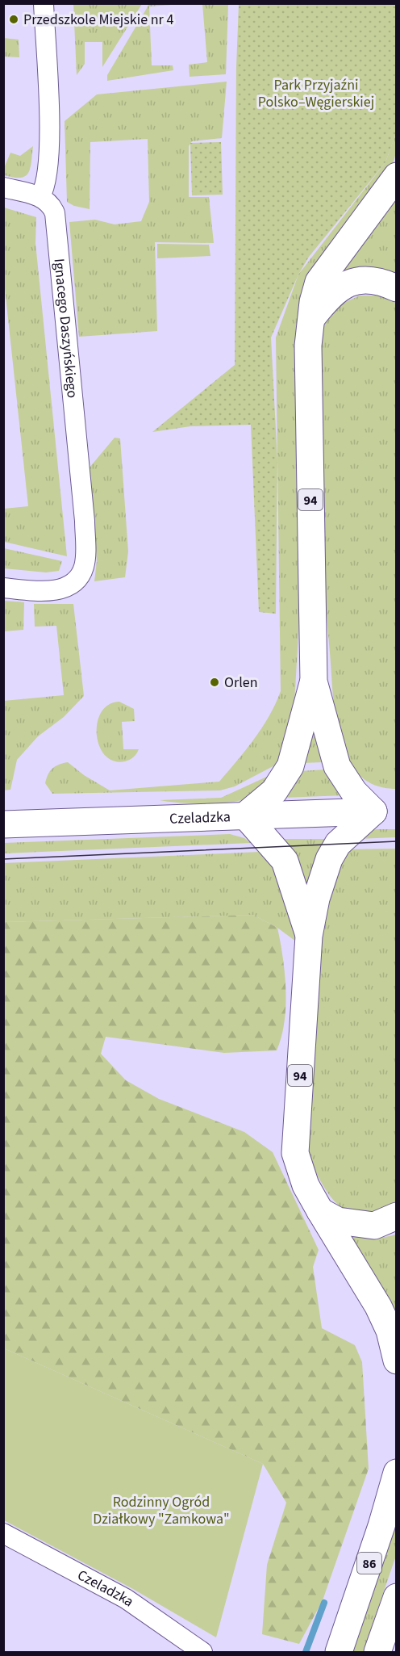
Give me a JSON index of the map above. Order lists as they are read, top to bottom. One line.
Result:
{"streets":{"main road":["94","Czeladzka","86"],"street":["Ignacego Daszyńskiego"]},"crossings":[["94","Czeladzka"]],"parks":["Park Przyjaźni Polsko–Węgierskiej","Rodzinny Ogród Działkowy \"Zamkowa\""],"places":["Przedszkole Miejskie nr 4","Orlen"]}
